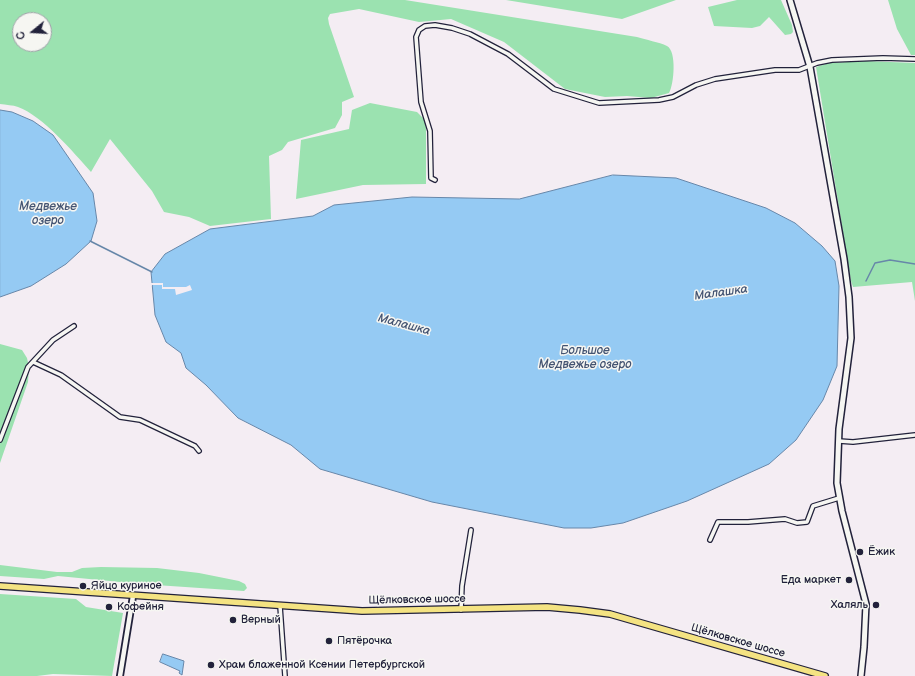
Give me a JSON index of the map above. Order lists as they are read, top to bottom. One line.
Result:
{"streets":{"main road":["Щёлковское шоссе"]},"water":["Медвежье озеро","Малашка","Большое Медвежье озеро"],"places":["Ёжик","Еда маркет","Яйцо куриное","Халяль","Кофейня","Верный","Пятёрочка","Храм блаженной Ксении Петербургской"],"north":"left"}
